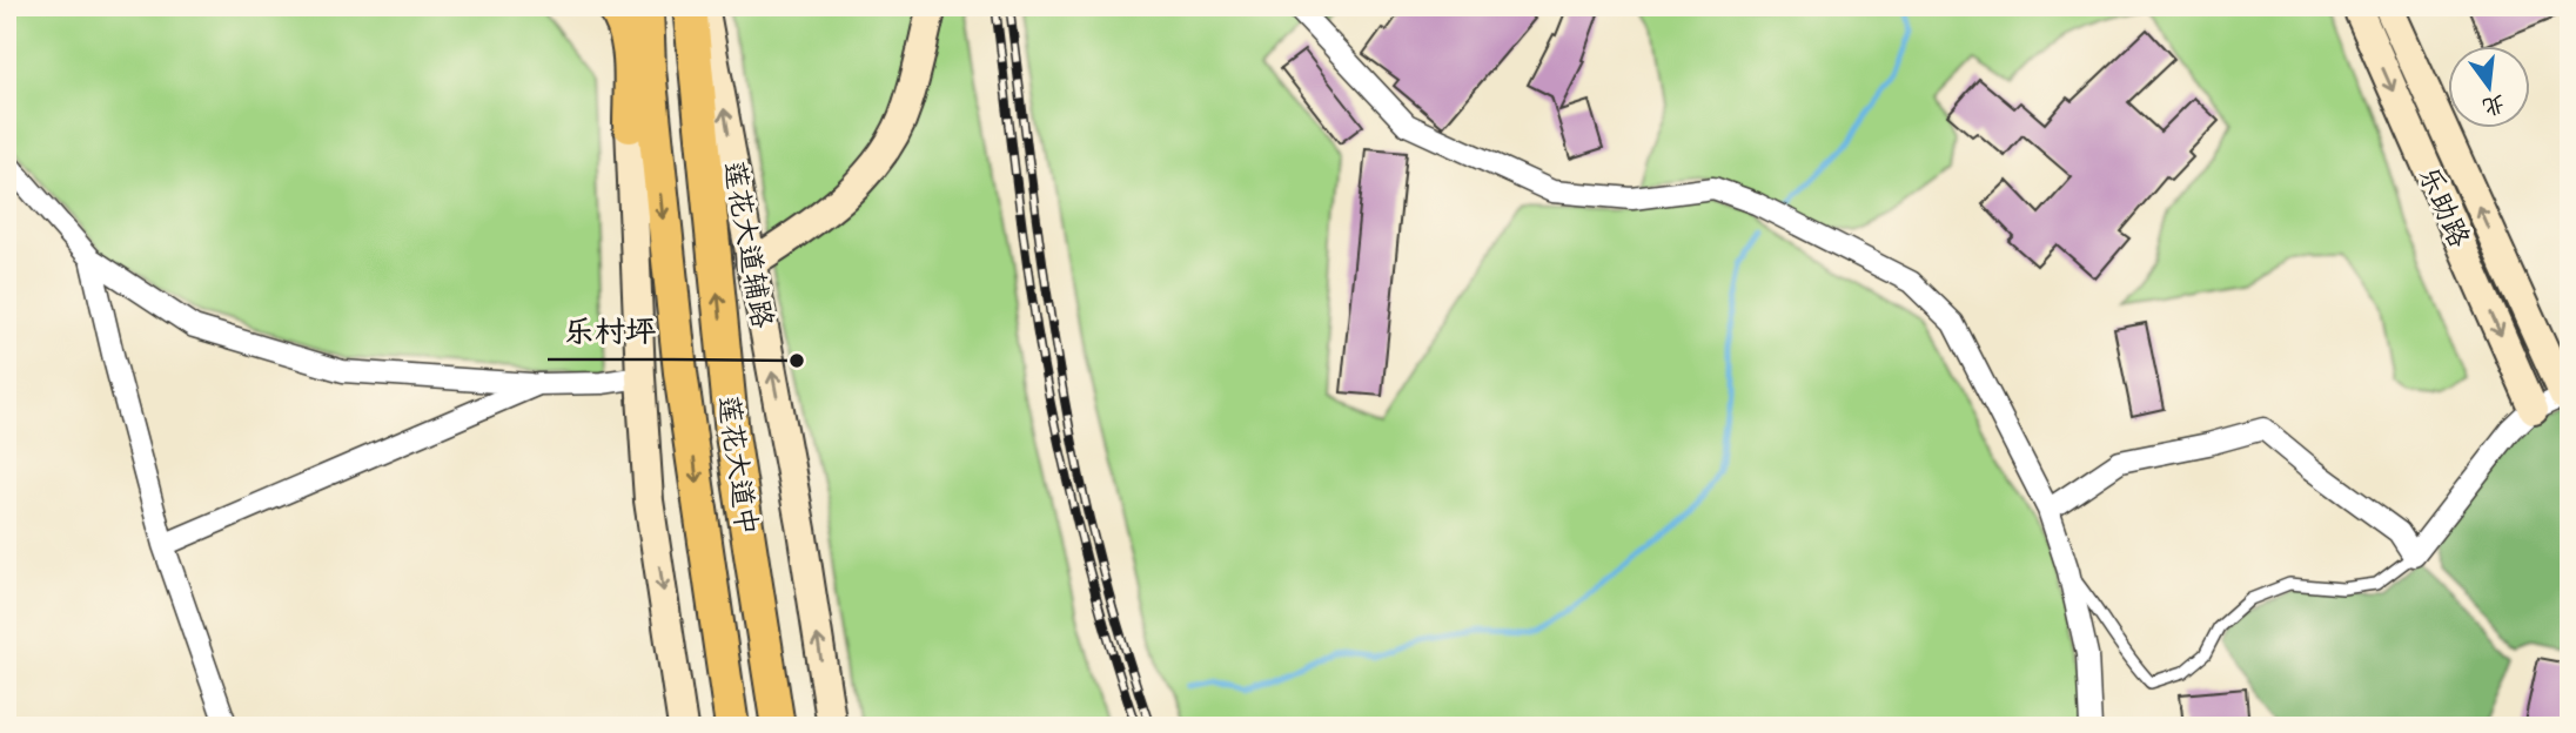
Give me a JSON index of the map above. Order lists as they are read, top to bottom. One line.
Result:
{"streets":{"main road":["莲花大道中"],"street":["乐助路","莲花大道辅路"]},"places":["乐村坪"],"north":"bottom"}
